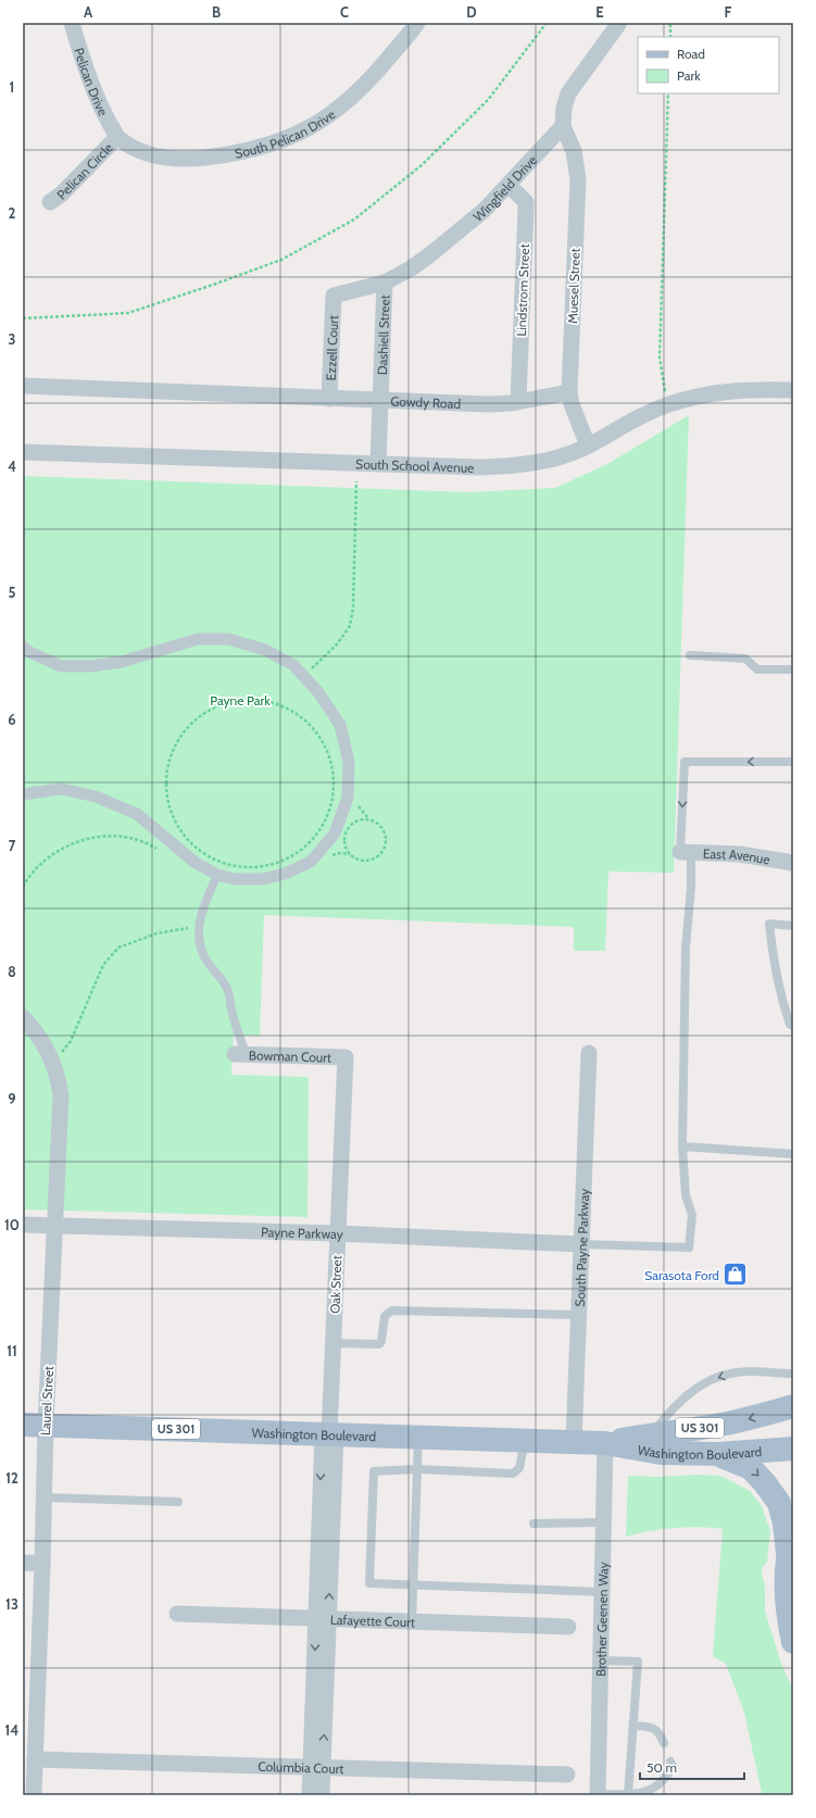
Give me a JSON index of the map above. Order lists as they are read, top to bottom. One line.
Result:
{"streets":{"main road":["US 301","Washington Boulevard"],"street":["Pelican Drive","South Pelican Drive","Pelican Circle","Wingfield Drive","Muesel Street","Lindstrom Street","Dashiell Street","Ezzell Court","Gowdy Road","South School Avenue","East Avenue","Bowman Court","Payne Parkway","South Payne Parkway","Oak Street","Laurel Street","Lafayette Court","Brother Geenen Way","Columbia Court"]},"crossings":[["Pelican Drive","South Pelican Drive"],["Pelican Drive","Pelican Circle"],["South Pelican Drive","Pelican Circle"],["Wingfield Drive","Muesel Street"],["Wingfield Drive","Lindstrom Street"],["Wingfield Drive","Dashiell Street"],["Wingfield Drive","Ezzell Court"],["Muesel Street","Gowdy Road"],["Muesel Street","South School Avenue"],["Lindstrom Street","Gowdy Road"],["Dashiell Street","Gowdy Road"],["Dashiell Street","South School Avenue"],["Ezzell Court","Gowdy Road"],["Bowman Court","Oak Street"],["Payne Parkway","South Payne Parkway"],["Payne Parkway","Oak Street"],["Payne Parkway","Laurel Street"],["South Payne Parkway","Washington Boulevard"],["Oak Street","Washington Boulevard"],["Oak Street","Lafayette Court"],["Oak Street","Columbia Court"],["Laurel Street","Washington Boulevard"],["Laurel Street","Columbia Court"],["Washington Boulevard","Brother Geenen Way"]],"parks":["Payne Park"],"places":{"shop":["Sarasota Ford"]},"legend":["Road","Park"],"scale_bar":"50 m","grid":{"columns":["A","B","C","D","E","F"],"rows":["1","2","3","4","5","6","7","8","9","10","11","12","13","14"]}}
